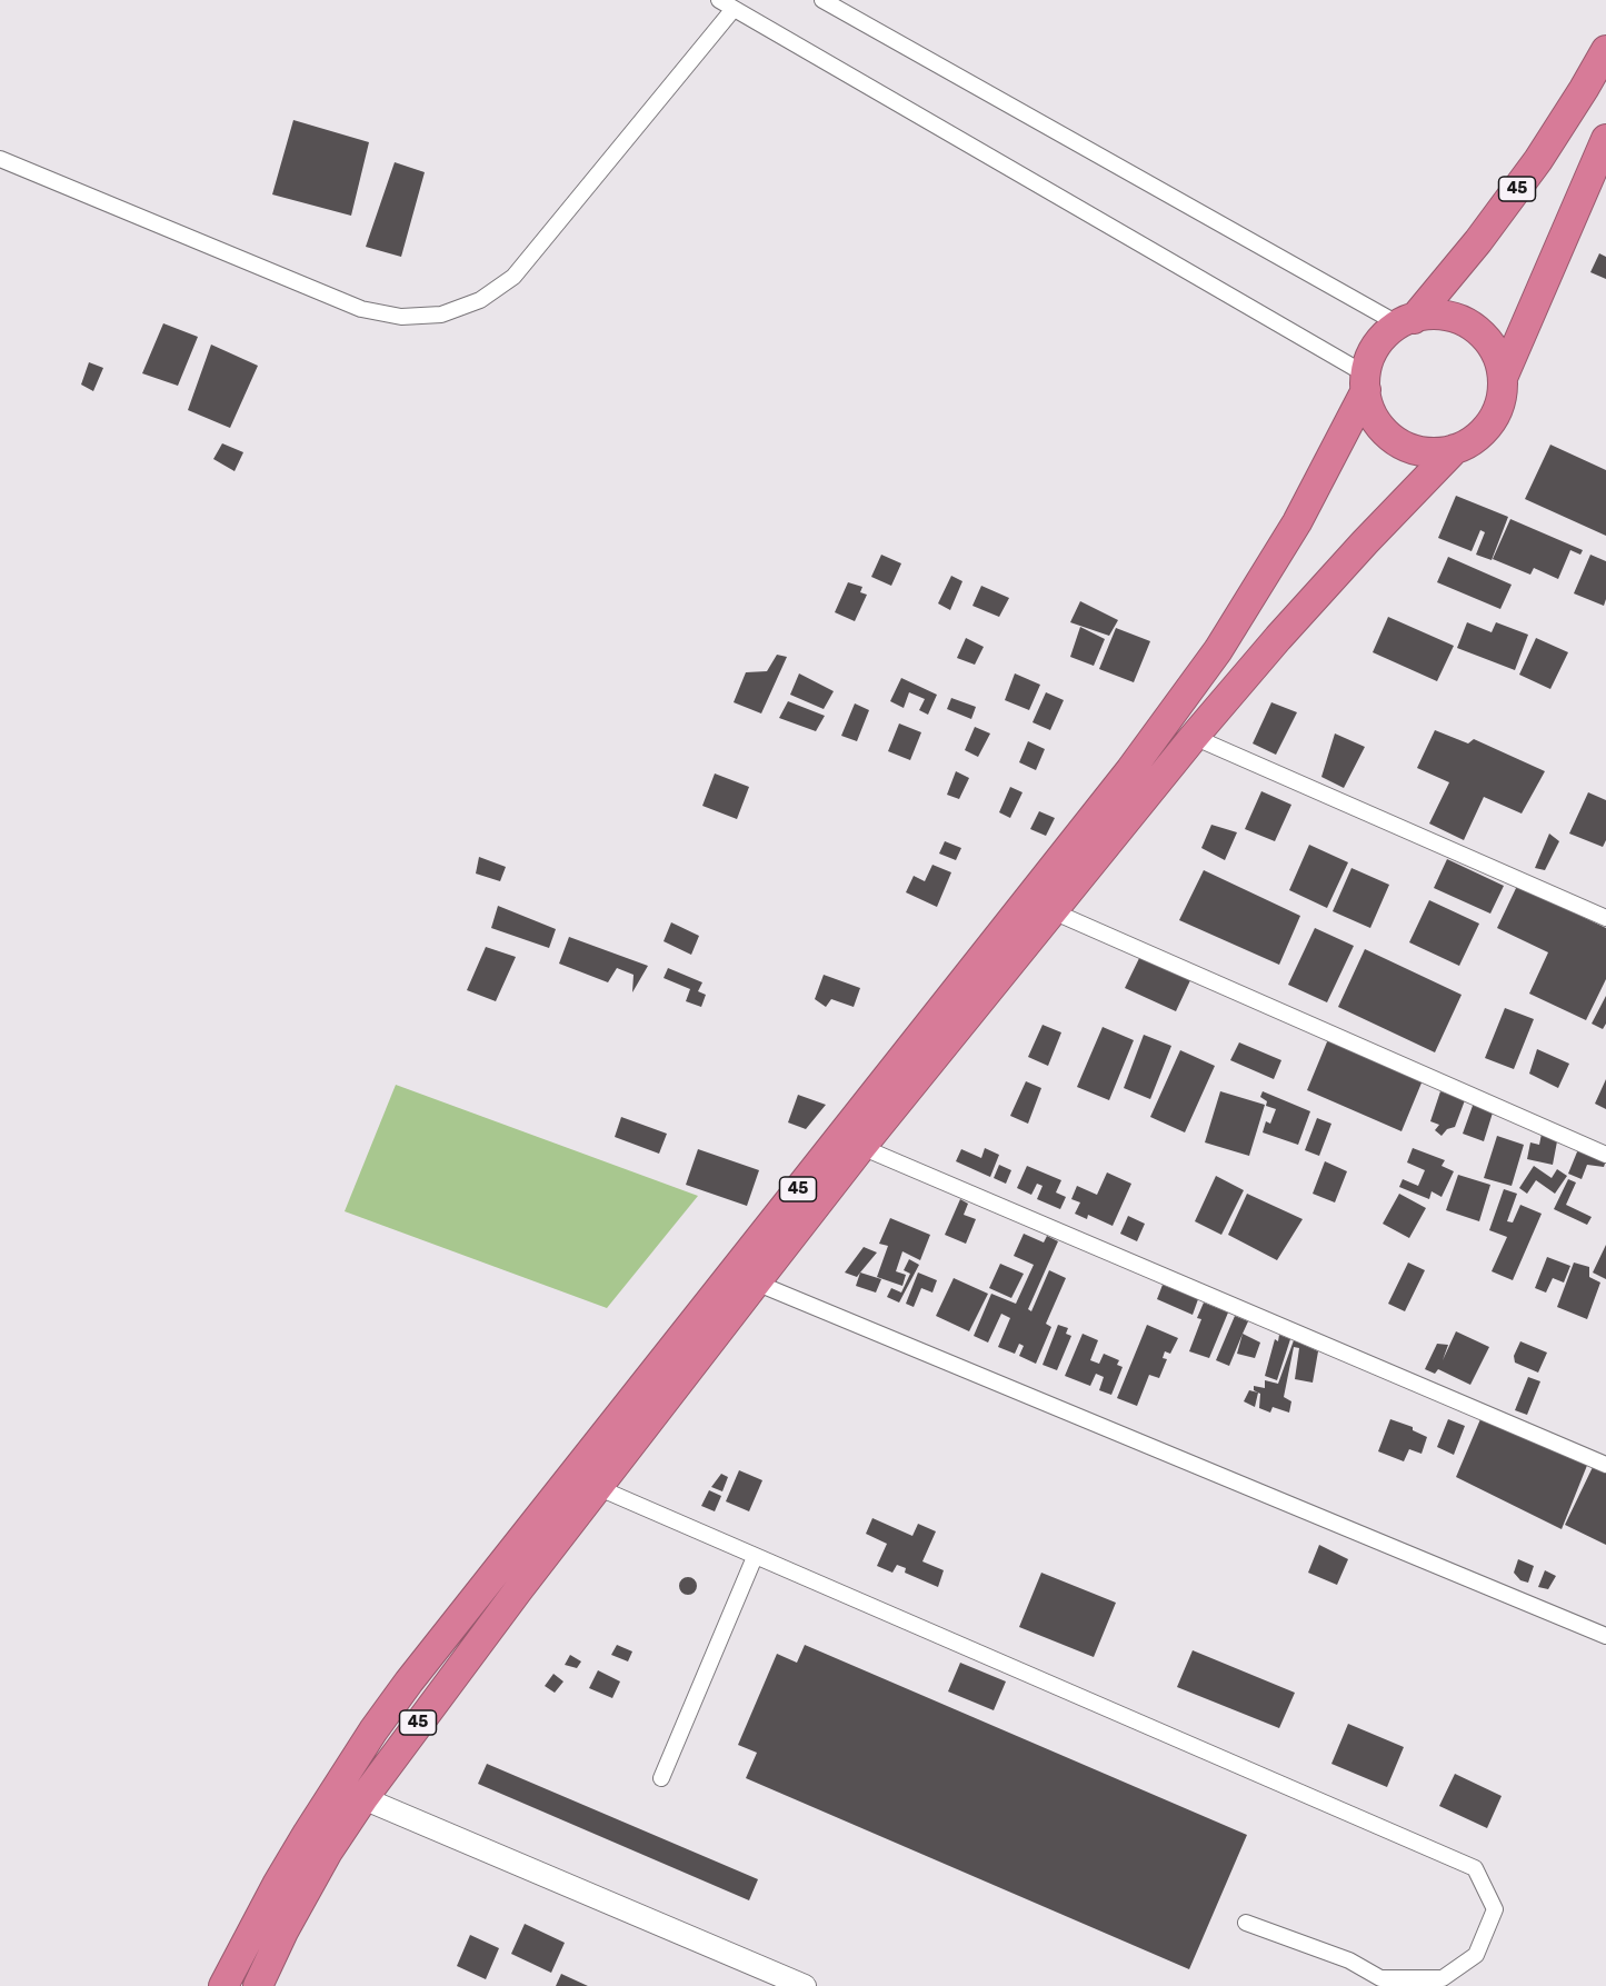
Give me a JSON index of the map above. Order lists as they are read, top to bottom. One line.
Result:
{"streets":{"highway":["45"]}}
